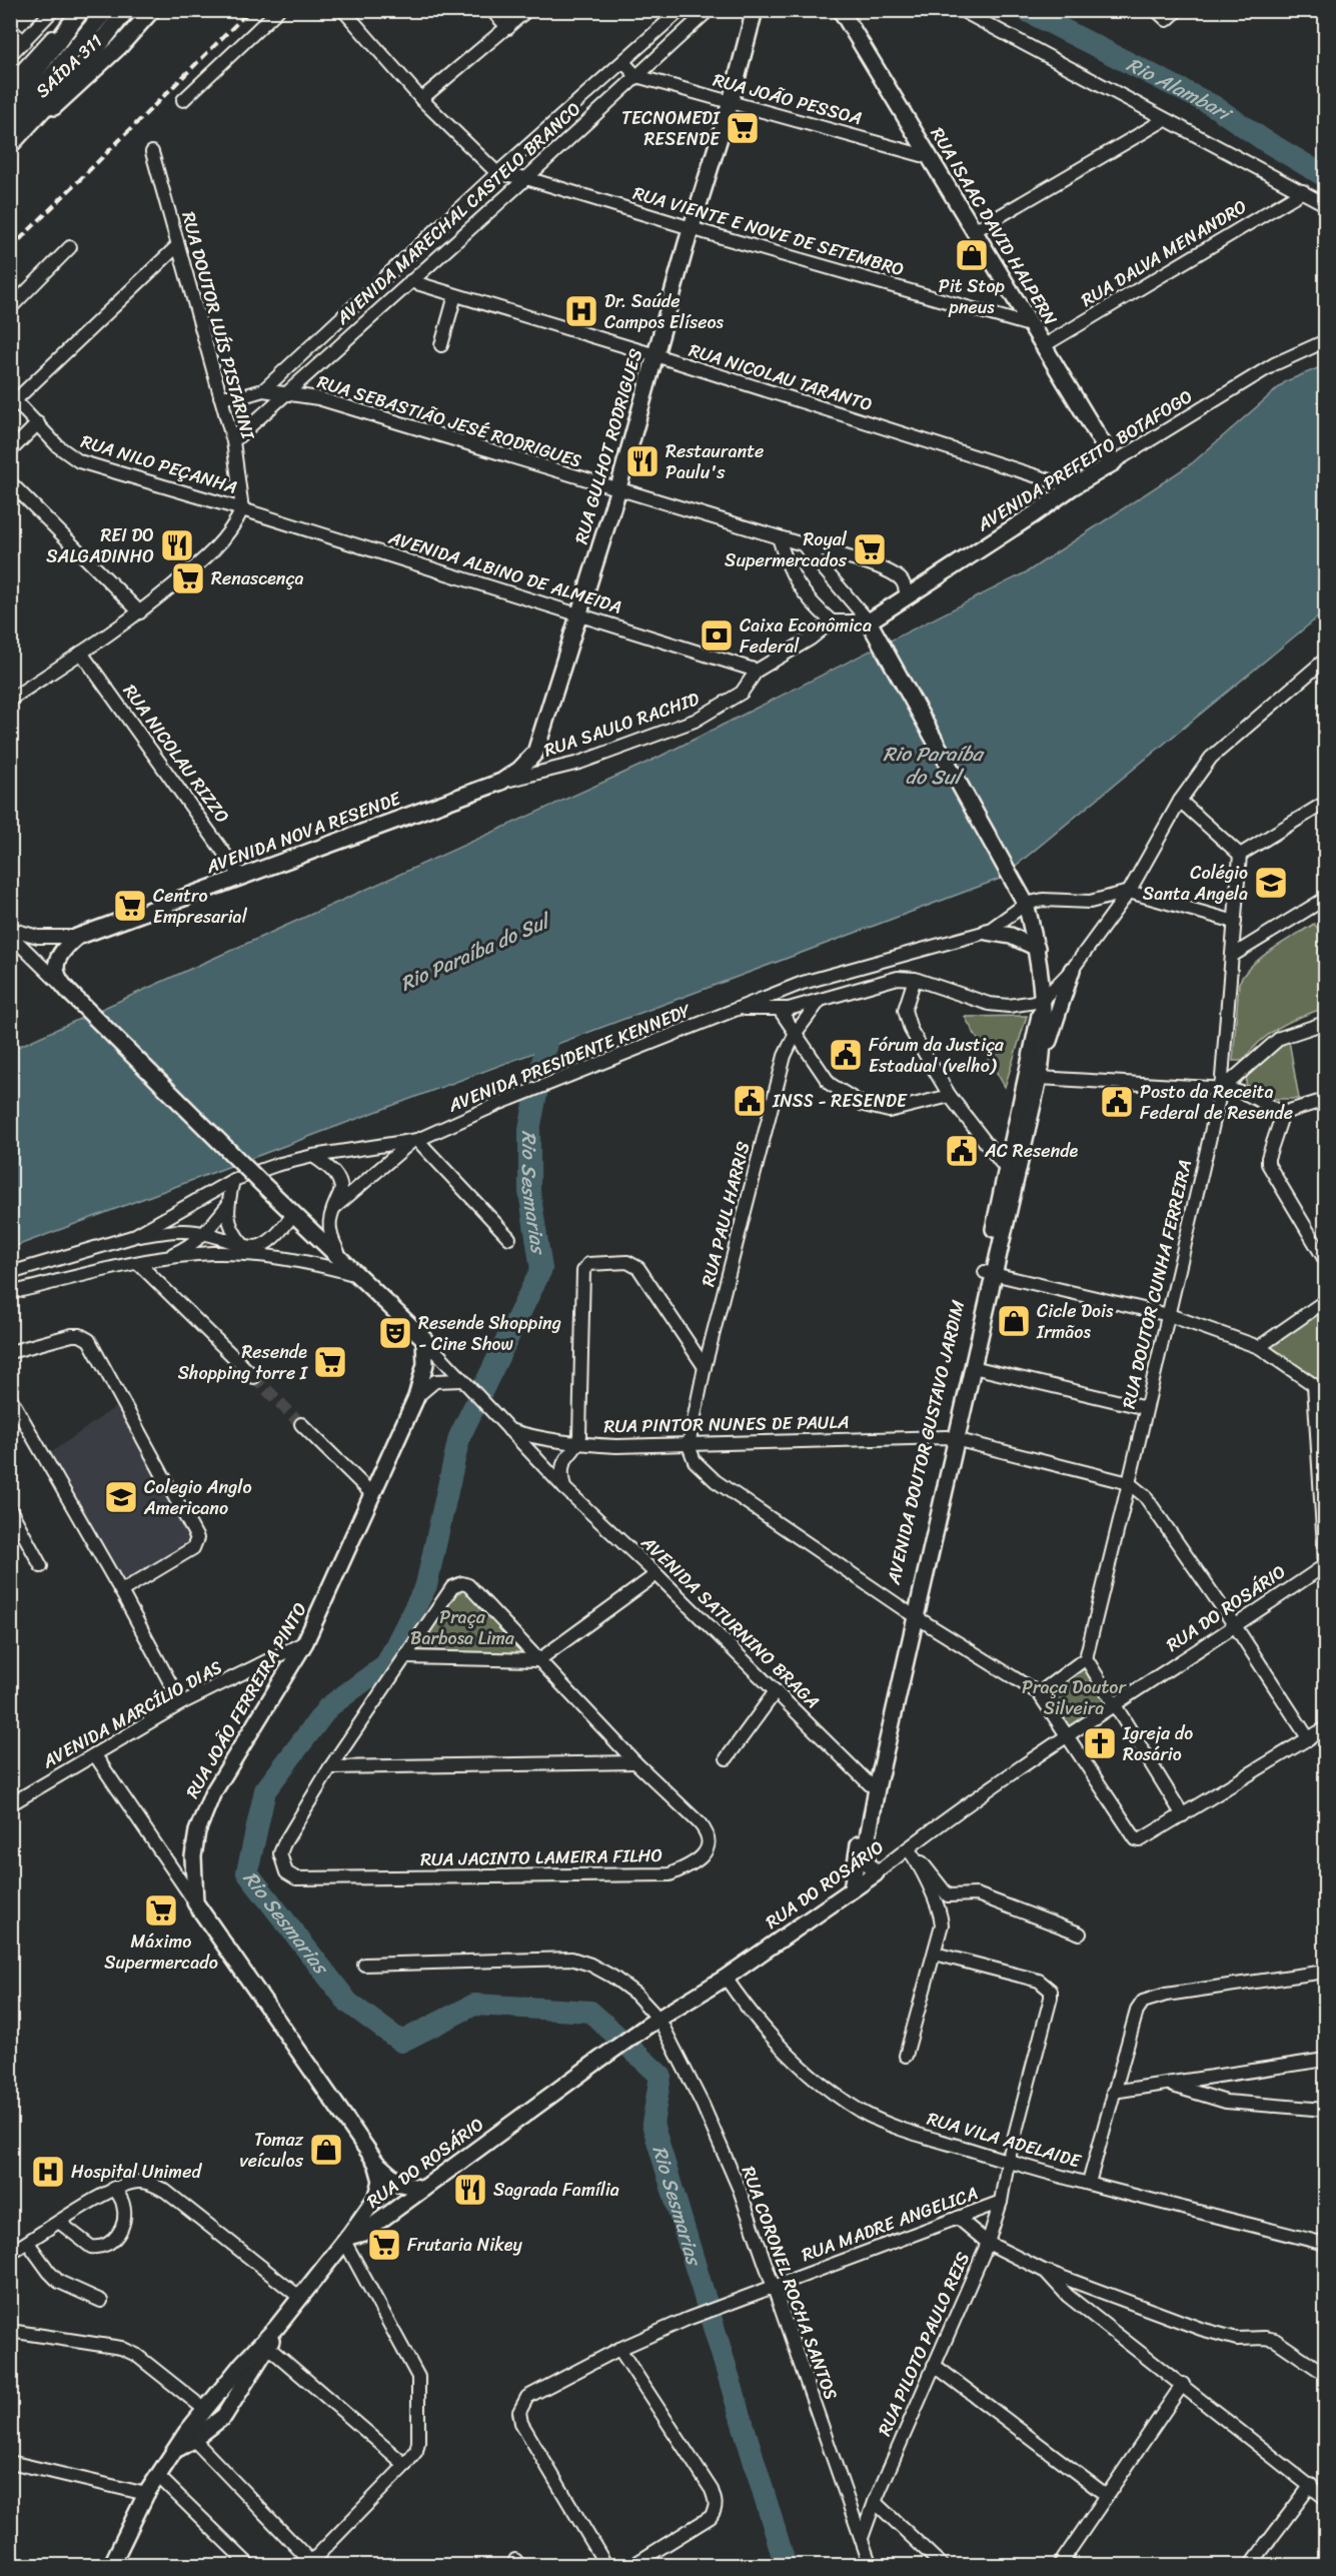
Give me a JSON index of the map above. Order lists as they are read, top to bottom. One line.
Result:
{"streets":{"main road":["SAÍDA 311","RUA ISAAC DAVID HALPERN","RUA GULHOT RODRIGUES","AVENIDA PREFEITO BOTAFOGO","AVENIDA NOVA RESENDE","AVENIDA DOUTOR GUSTAVO JARDIM","RUA DO ROSÁRIO","RUA JOÃO FERREIRA PINTO"],"street":["RUA JOÃO PESSOA","AVENIDA MARECHAL CASTELO BRANCO","RUA VIENTE E NOVE DE SETEMBRO","RUA DALVA MENANDRO","RUA DOUTOR LUÍS PISTARINI","RUA NICOLAU TARANTO","RUA SEBASTIÃO JESÉ RODRIGUES","RUA NILO PEÇANHA","AVENIDA ALBINO DE ALMEIDA","RUA SAULO RACHID","RUA NICOLAU RIZZO","AVENIDA PRESIDENTE KENNEDY","RUA PAUL HARRIS","RUA DOUTOR CUNHA FERREIRA","RUA PINTOR NUNES DE PAULA","AVENIDA SATURNINO BRAGA","AVENIDA MARCÍLIO DIAS","RUA JACINTO LAMEIRA FILHO","RUA VILA ADELAIDE","RUA MADRE ANGELICA","RUA CORONEL ROCHA SANTOS","RUA PILOTO PAULO REIS"]},"crossings":[["RUA JOÃO PESSOA","AVENIDA MARECHAL CASTELO BRANCO"],["RUA JOÃO PESSOA","RUA ISAAC DAVID HALPERN"],["RUA JOÃO PESSOA","RUA GULHOT RODRIGUES"],["AVENIDA MARECHAL CASTELO BRANCO","RUA VIENTE E NOVE DE SETEMBRO"],["AVENIDA MARECHAL CASTELO BRANCO","RUA DOUTOR LUÍS PISTARINI"],["AVENIDA MARECHAL CASTELO BRANCO","RUA NICOLAU TARANTO"],["AVENIDA MARECHAL CASTELO BRANCO","RUA SEBASTIÃO JESÉ RODRIGUES"],["RUA ISAAC DAVID HALPERN","RUA VIENTE E NOVE DE SETEMBRO"],["RUA ISAAC DAVID HALPERN","RUA DALVA MENANDRO"],["RUA ISAAC DAVID HALPERN","AVENIDA PREFEITO BOTAFOGO"],["RUA VIENTE E NOVE DE SETEMBRO","RUA GULHOT RODRIGUES"],["RUA DOUTOR LUÍS PISTARINI","RUA NILO PEÇANHA"],["RUA DOUTOR LUÍS PISTARINI","AVENIDA ALBINO DE ALMEIDA"],["RUA NICOLAU TARANTO","RUA GULHOT RODRIGUES"],["RUA NICOLAU TARANTO","AVENIDA PREFEITO BOTAFOGO"],["RUA SEBASTIÃO JESÉ RODRIGUES","RUA GULHOT RODRIGUES"],["RUA SEBASTIÃO JESÉ RODRIGUES","AVENIDA PREFEITO BOTAFOGO"],["RUA GULHOT RODRIGUES","AVENIDA ALBINO DE ALMEIDA"],["RUA GULHOT RODRIGUES","AVENIDA NOVA RESENDE"],["AVENIDA PREFEITO BOTAFOGO","AVENIDA DOUTOR GUSTAVO JARDIM"],["RUA NILO PEÇANHA","AVENIDA ALBINO DE ALMEIDA"],["AVENIDA ALBINO DE ALMEIDA","RUA SAULO RACHID"],["RUA SAULO RACHID","AVENIDA NOVA RESENDE"],["RUA NICOLAU RIZZO","AVENIDA NOVA RESENDE"],["AVENIDA PRESIDENTE KENNEDY","RUA PAUL HARRIS"],["AVENIDA PRESIDENTE KENNEDY","AVENIDA DOUTOR GUSTAVO JARDIM"],["RUA PAUL HARRIS","RUA PINTOR NUNES DE PAULA"],["RUA DOUTOR CUNHA FERREIRA","RUA PINTOR NUNES DE PAULA"],["RUA PINTOR NUNES DE PAULA","AVENIDA DOUTOR GUSTAVO JARDIM"],["RUA PINTOR NUNES DE PAULA","AVENIDA SATURNINO BRAGA"],["AVENIDA DOUTOR GUSTAVO JARDIM","RUA DO ROSÁRIO"],["AVENIDA DOUTOR GUSTAVO JARDIM","AVENIDA SATURNINO BRAGA"],["RUA DO ROSÁRIO","RUA VILA ADELAIDE"],["RUA DO ROSÁRIO","RUA CORONEL ROCHA SANTOS"],["AVENIDA SATURNINO BRAGA","RUA JOÃO FERREIRA PINTO"],["RUA JOÃO FERREIRA PINTO","AVENIDA MARCÍLIO DIAS"],["RUA VILA ADELAIDE","RUA PILOTO PAULO REIS"],["RUA MADRE ANGELICA","RUA CORONEL ROCHA SANTOS"],["RUA MADRE ANGELICA","RUA PILOTO PAULO REIS"],["RUA CORONEL ROCHA SANTOS","RUA PILOTO PAULO REIS"]],"water":["Rio Alambari","Rio Paraíba do Sul","Rio Sesmarias"],"parks":["Praça Barbosa Lima","Praça Doutor Silveira"],"places":{"supermarket":["TECNOMEDI RESENDE","Royal Supermercados","Renascença","Centro Empresarial","Resende Shopping torre I","Máximo Supermercado","Frutaria Nikey"],"shop":["Pit Stop pneus","Cicle Dois Irmãos","Tomaz veículos"],"hospital":["Dr. Saúde Campos Elíseos","Hospital Unimed"],"restaurant":["Restaurante Paulu's","REI DO SALGADINHO","Sagrada Família"],"bank":["Caixa Econômica Federal"],"school or university":["Colégio Santa Angela","Colegio Anglo Americano"],"public building":["Fórum da Justiça Estadual (velho)","INSS - RESENDE","Posto da Receita Federal de Resende","AC Resende"],"theatre":["Resende Shopping - Cine Show"],"church":["Igreja do Rosário"]}}
